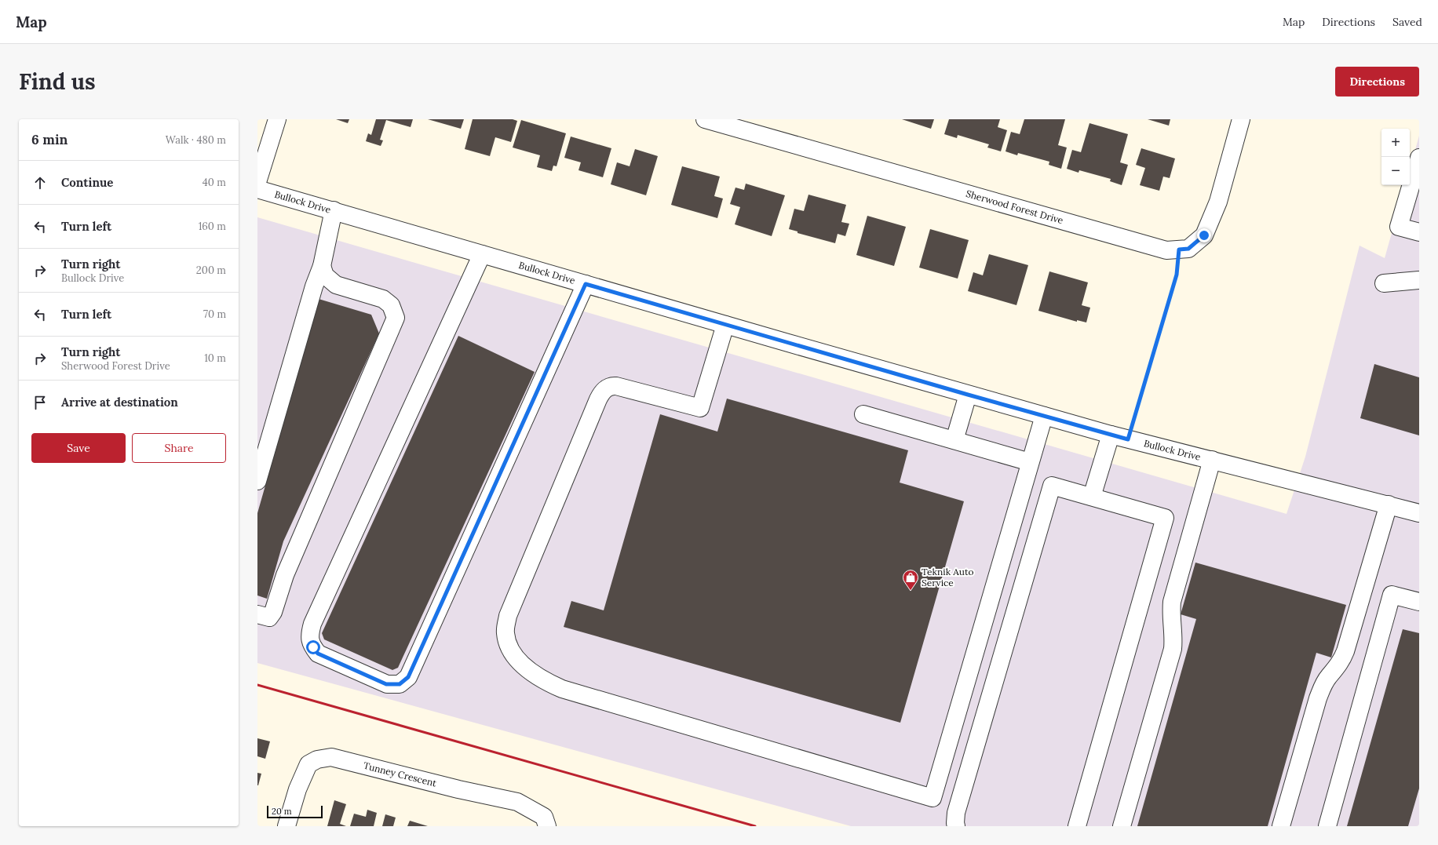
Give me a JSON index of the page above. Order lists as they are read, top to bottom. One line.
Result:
{"streets":{"street":["Bullock Drive","Sherwood Forest Drive","Tunney Crescent"]},"places":{"shop":["Teknik Auto Service"]},"scale_bar":"20 m","page":{"header":"Map","nav":["Map","Directions","Saved"],"buttons":["Directions",["Save","Share"]],"title":"Find us","heading":["6 min","Walk · 480 m"],"map_buttons":["+","−"],"list":[["Continue","40 m"],["Turn left","160 m"],["Turn right","Bullock Drive","200 m"],["Turn left","70 m"],["Turn right","Sherwood Forest Drive","10 m"],"Arrive at destination"],"scale":"20 m"}}
